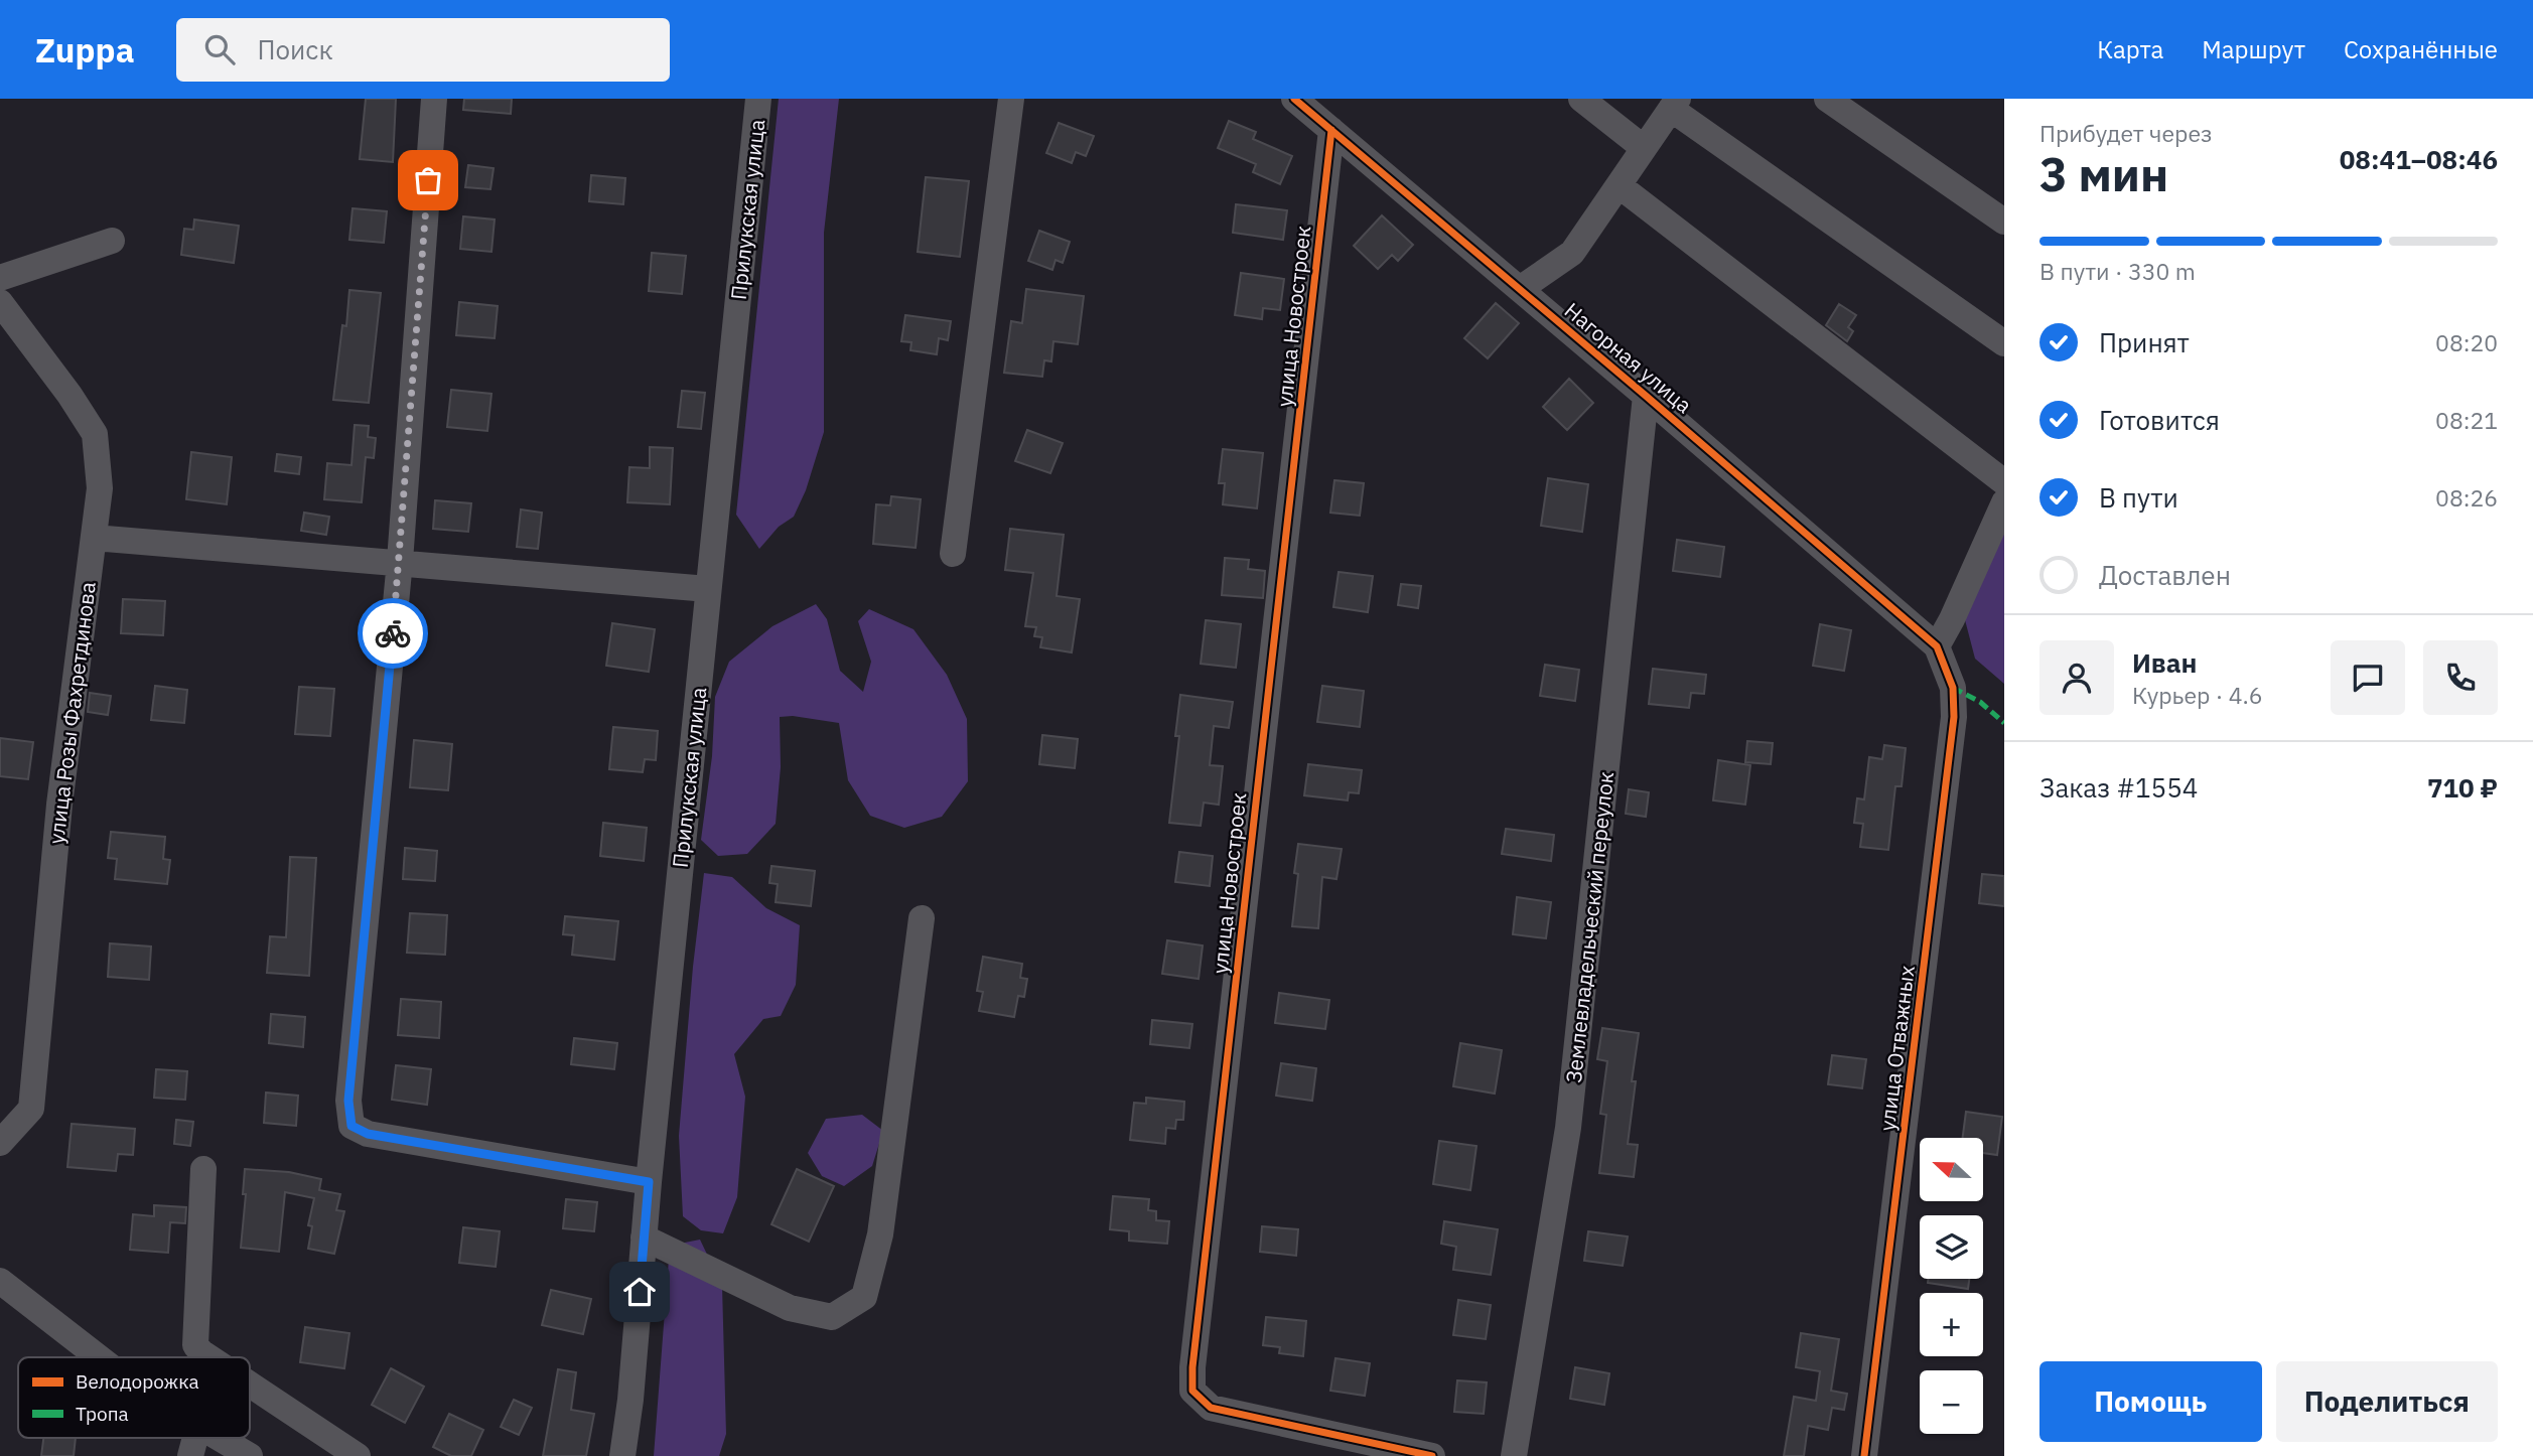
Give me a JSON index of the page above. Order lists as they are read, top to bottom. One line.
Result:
{"streets":{"street":["Прилукская улица","улица Новостроек","Нагорная улица","улица Розы Фахретдинова","Землевладельческий переулок","улица Отважных"]},"crossings":[["улица Новостроек","Нагорная улица"],["Нагорная улица","Землевладельческий переулок"],["Нагорная улица","улица Отважных"]],"legend":["Велодорожка","Тропа"],"north":"left","page":{"header":"Zuppa","search":"Поиск","nav":["Карта","Маршрут","Сохранённые"],"heading":["3 мин","Прибудет через","08:41–08:46"],"panel":["Иван","Курьер · 4.6","Заказ #1554","710 ₽"],"bar":"В пути · 330 m","list":[["Принят","08:20"],["Готовится","08:21"],["В пути","08:26"],"Доставлен"],"map_buttons":["+","−"],"buttons":["Помощь","Поделиться"]}}
